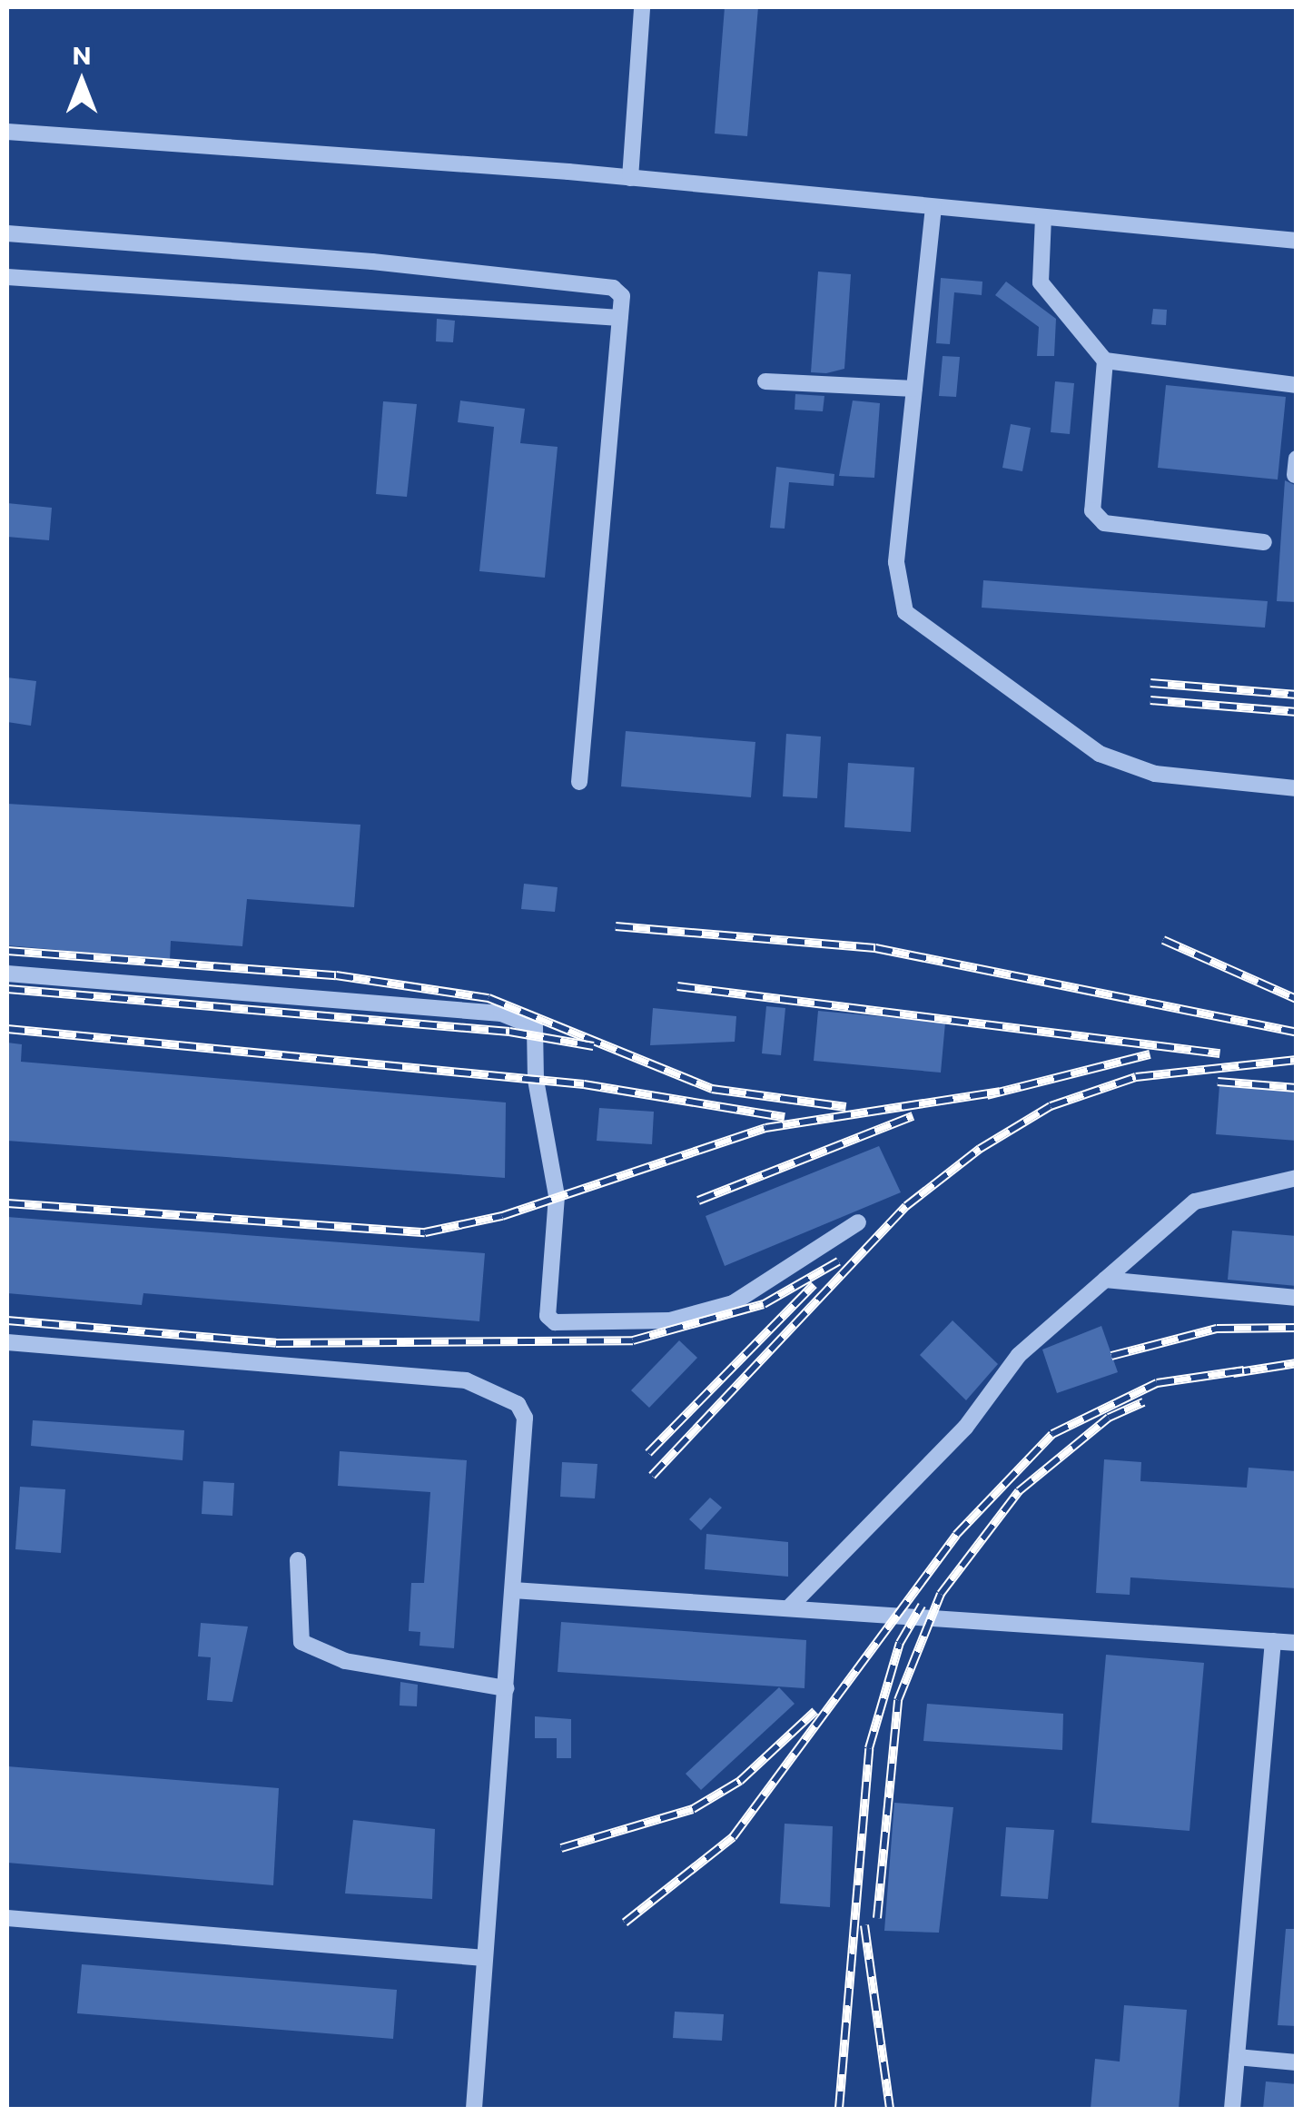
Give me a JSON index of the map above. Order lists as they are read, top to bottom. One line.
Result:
{"north":"top"}
